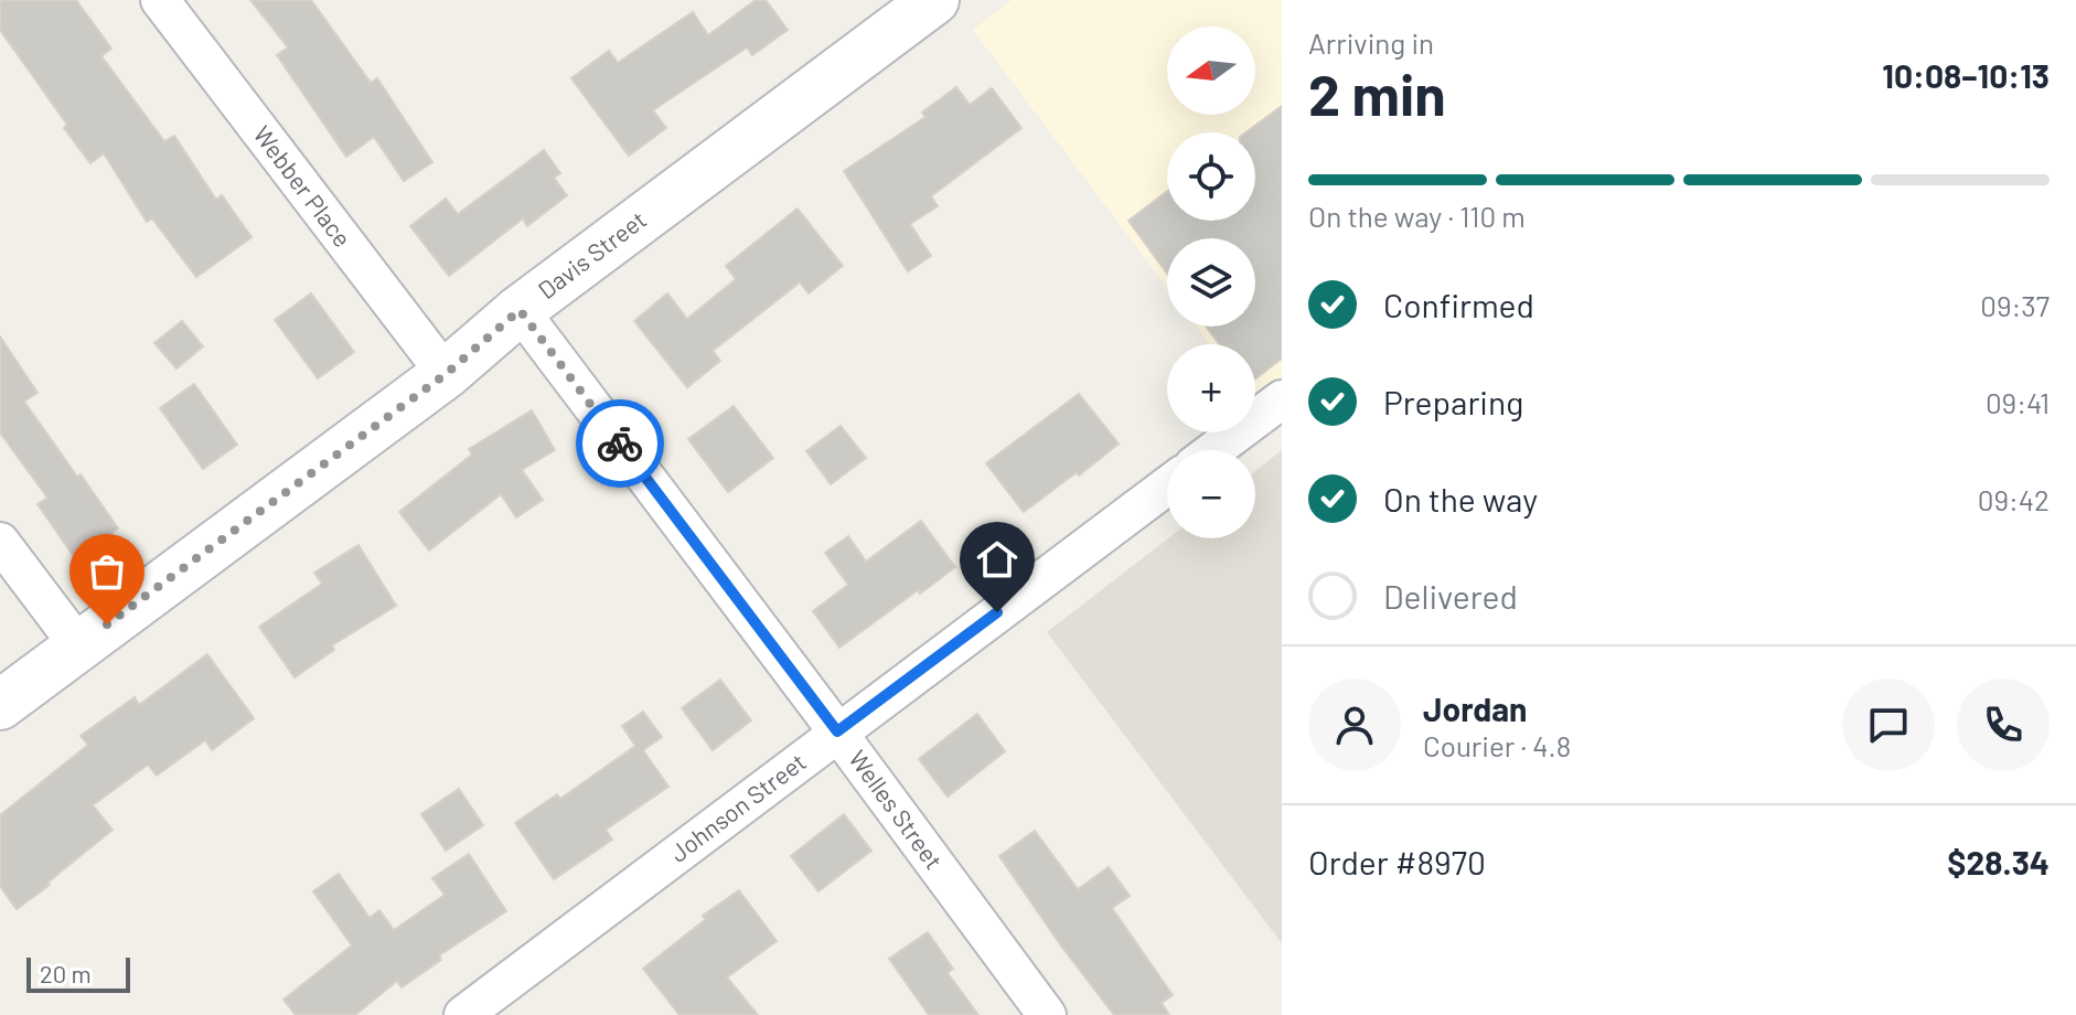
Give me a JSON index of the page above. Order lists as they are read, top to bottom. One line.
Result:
{"streets":{"street":["Webber Place","Davis Street","Johnson Street","Welles Street"]},"crossings":[["Webber Place","Davis Street"],["Davis Street","Welles Street"],["Johnson Street","Welles Street"]],"scale_bar":"20 m","north":"left","page":{"heading":["2 min","Arriving in","10:08–10:13"],"panel":["Jordan","Courier · 4.8","Order #8970","$28.34"],"map_buttons":["+","−"],"bar":"On the way · 110 m","list":[["Confirmed","09:37"],["Preparing","09:41"],["On the way","09:42"],"Delivered"],"scale":"20 m"}}
